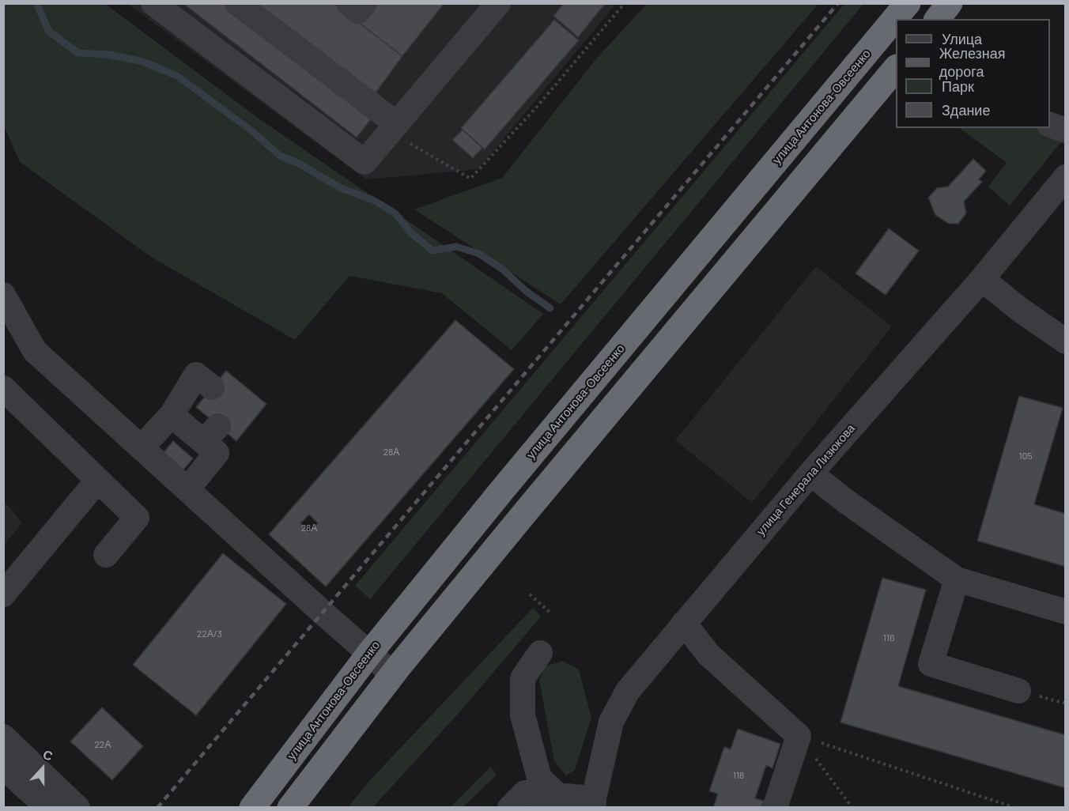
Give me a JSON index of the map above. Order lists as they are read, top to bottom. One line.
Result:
{"streets":{"highway":["улица Антонова-Овсеенко"],"street":["улица Генерала Лизюкова"]},"house_numbers":["28А","105","28А","22А/3","116","22А","118"],"legend":["Улица","Железная дорога","Парк","Здание"],"north":"top"}
